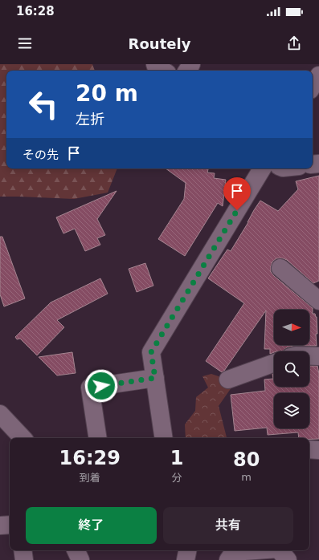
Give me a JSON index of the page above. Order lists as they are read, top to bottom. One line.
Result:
{"north":"right","page":{"status":"16:28","header":"Routely","turn":["20 m","左折"],"then":"その先","eta":["16:29","到着","1","分","80","m"],"buttons":["終了","共有"]}}
